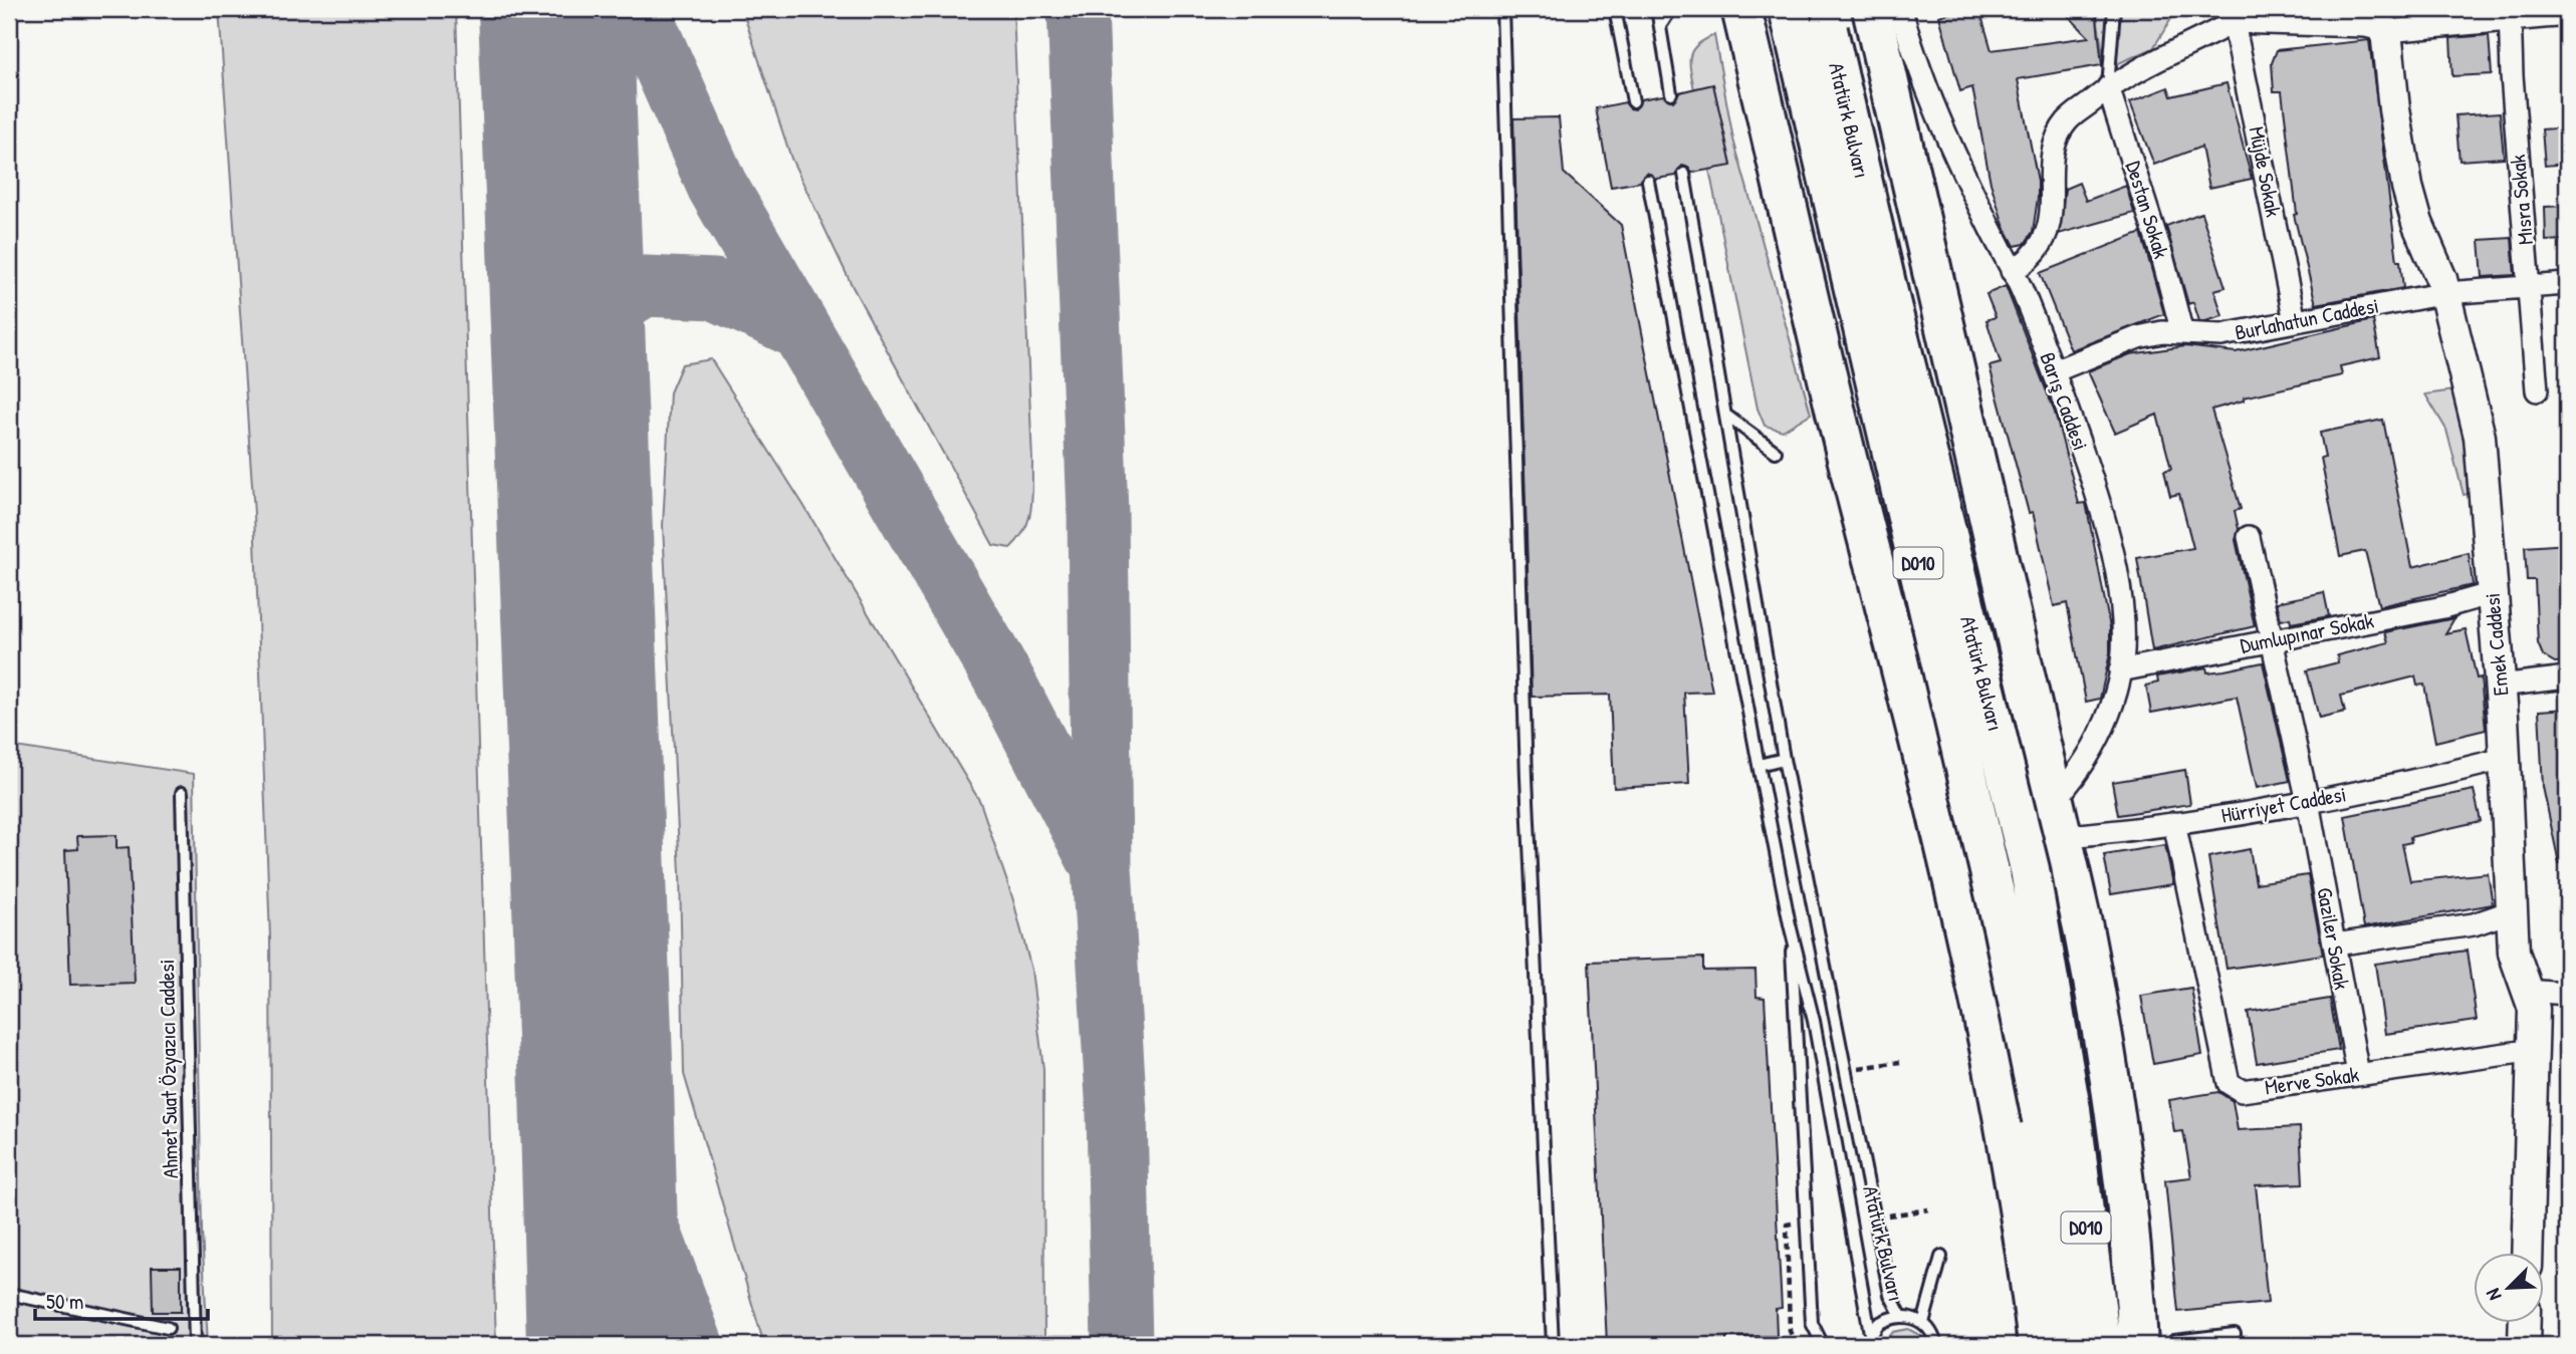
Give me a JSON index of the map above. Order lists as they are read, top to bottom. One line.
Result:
{"streets":{"highway":["Atatürk Bulvarı","D010"],"street":["Müjde Sokak","Mısra Sokak","Destan Sokak","Burlahatun Caddesi","Barış Caddesi","Dumlupınar Sokak","Emek Caddesi","Hürriyet Caddesi","Gaziler Sokak","Merve Sokak"],"lane":["Ahmet Suat Özyazıcı Caddesi"]},"crossings":[["Müjde Sokak","Burlahatun Caddesi"],["Mısra Sokak","Burlahatun Caddesi"],["Destan Sokak","Burlahatun Caddesi"],["Burlahatun Caddesi","Barış Caddesi"],["Burlahatun Caddesi","Emek Caddesi"],["Barış Caddesi","Dumlupınar Sokak"],["Barış Caddesi","Hürriyet Caddesi"],["Dumlupınar Sokak","Emek Caddesi"],["Dumlupınar Sokak","Gaziler Sokak"],["Emek Caddesi","Hürriyet Caddesi"],["Emek Caddesi","Merve Sokak"],["Hürriyet Caddesi","Gaziler Sokak"],["Hürriyet Caddesi","Merve Sokak"],["Gaziler Sokak","Merve Sokak"]],"scale_bar":"50 m","north":"bottom left"}
